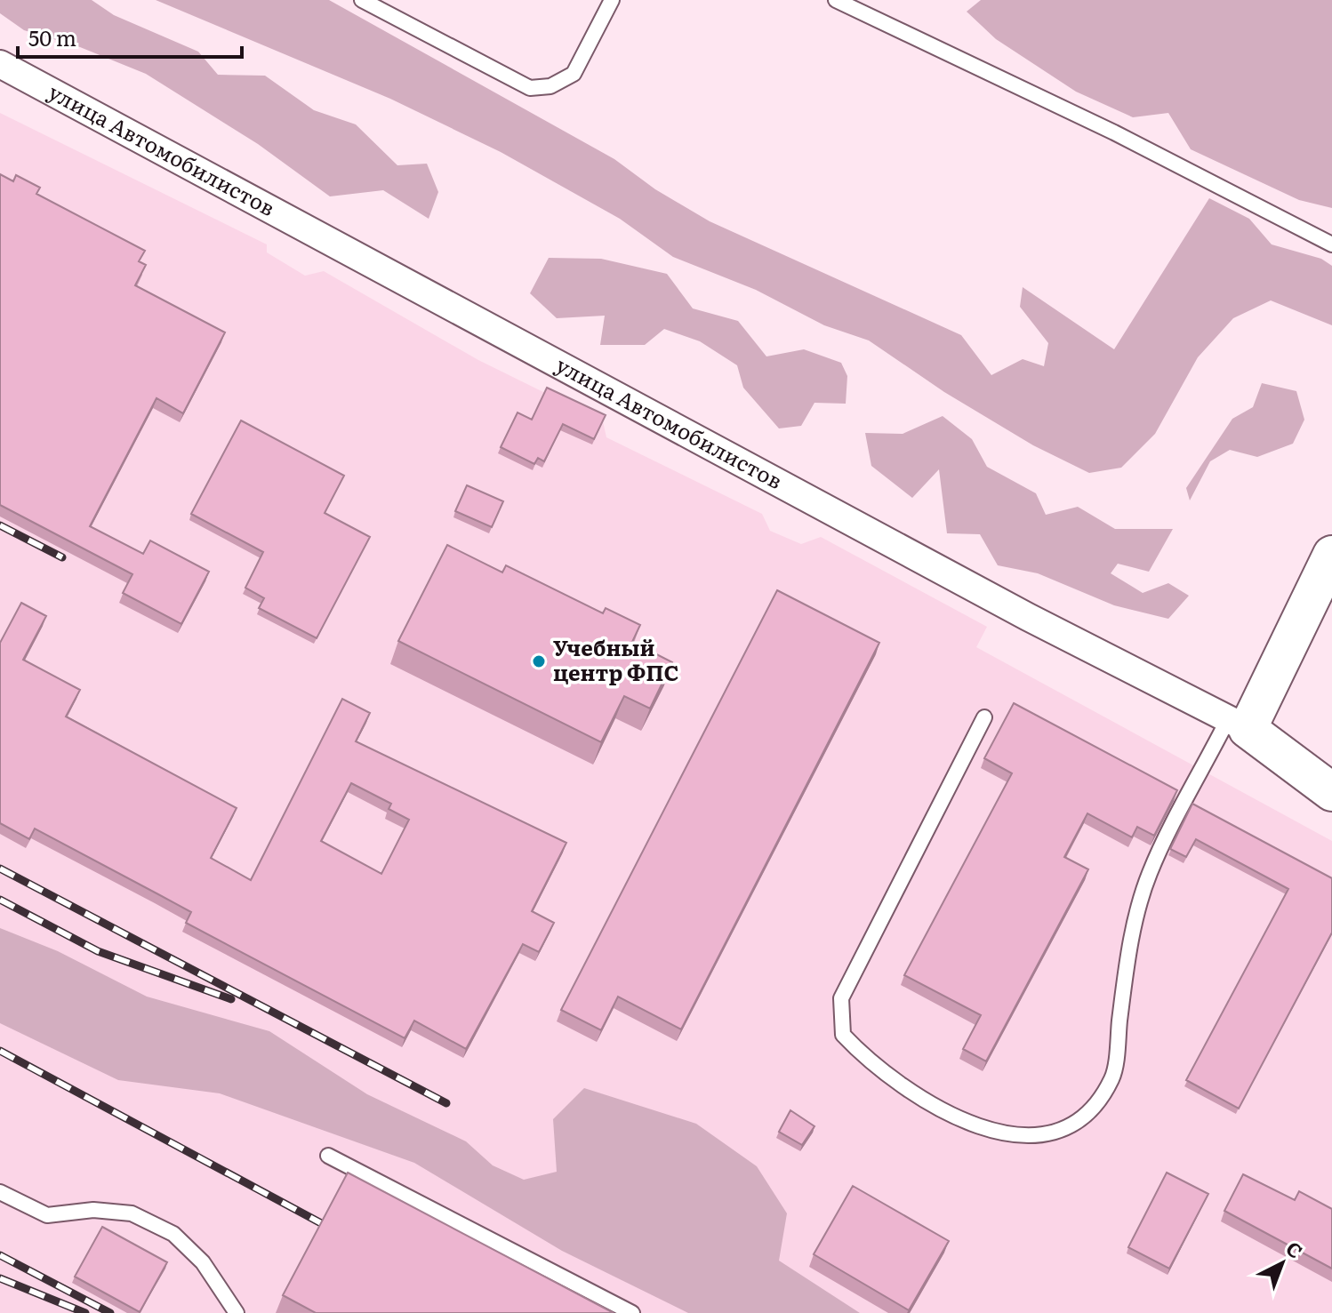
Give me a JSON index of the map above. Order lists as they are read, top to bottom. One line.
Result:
{"streets":{"street":["улица Автомобилистов"]},"places":["Учебный центр ФПС"],"scale_bar":"50 m","north":"top right"}
